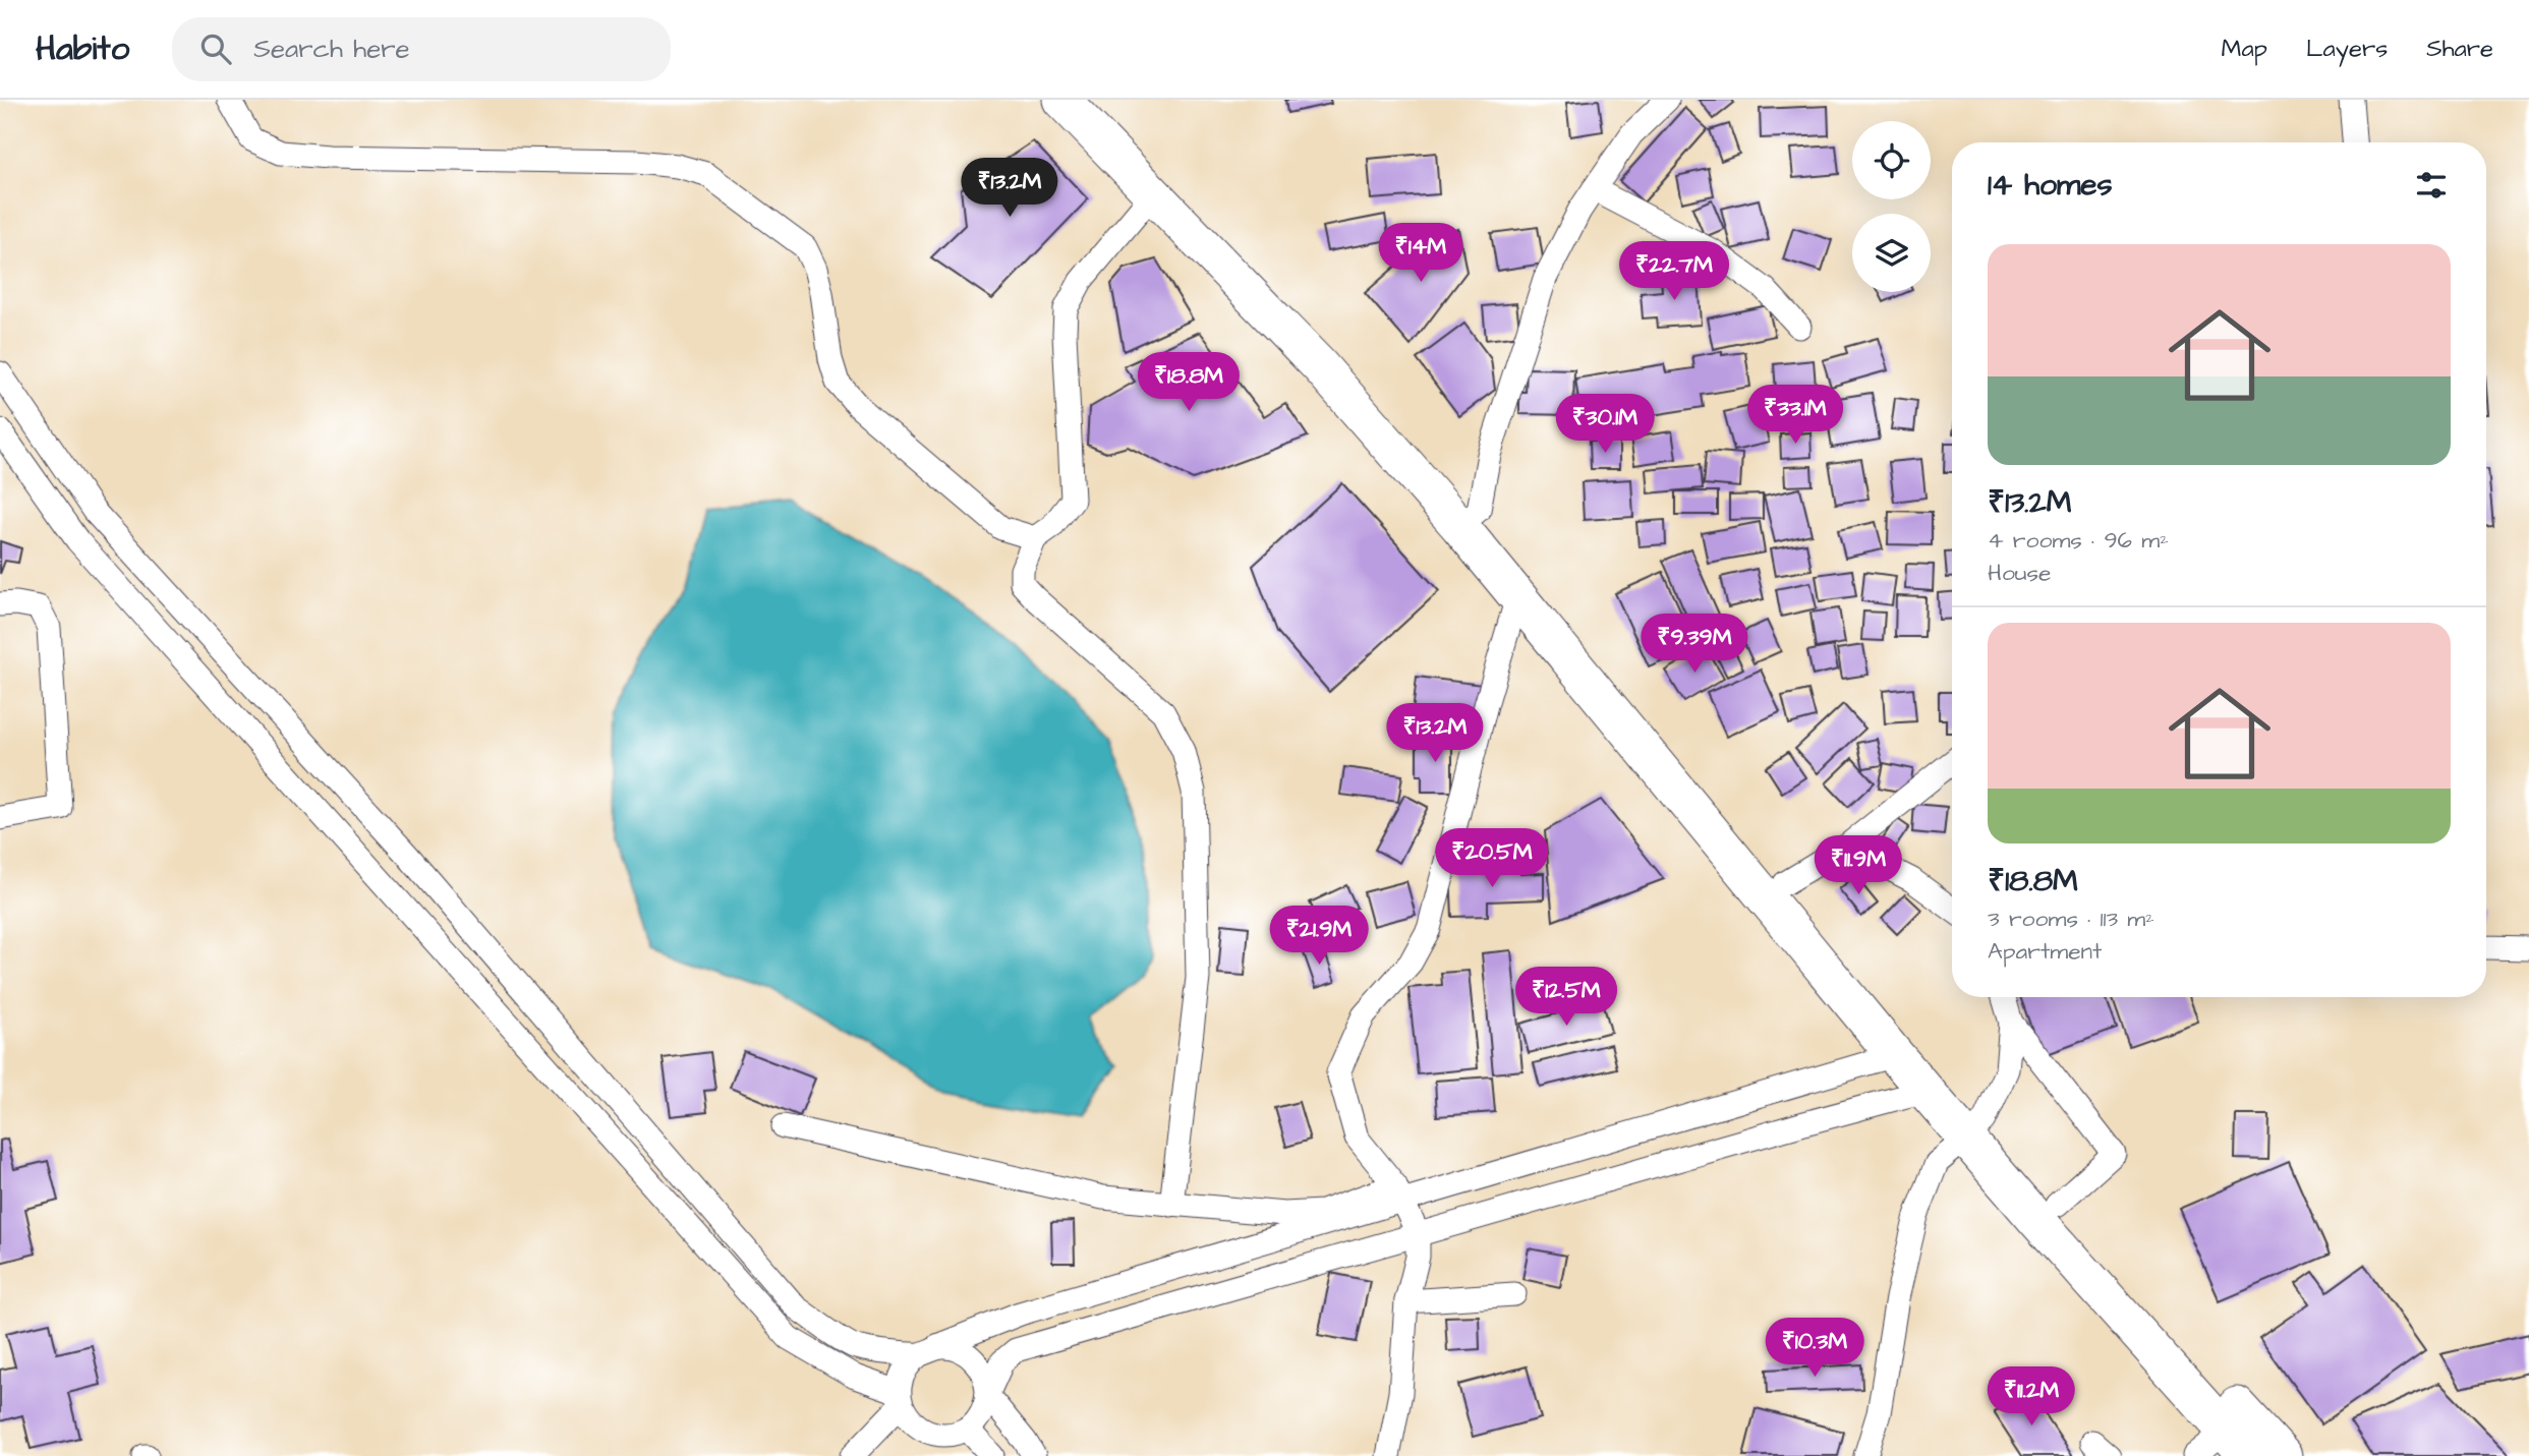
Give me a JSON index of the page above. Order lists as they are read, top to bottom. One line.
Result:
{"page":{"header":"Habito","search":"Search here","nav":["Map","Layers","Share"],"heading":"14 homes","price":["₹13.2M","₹14M","₹22.7M","₹18.8M","₹33.1M","₹30.1M","₹9.39M","₹13.2M","₹20.5M","₹11.9M","₹21.9M","₹12.5M","₹10.3M","₹11.2M"],"list":[{"name":"₹13.2M","note":"4 rooms · 96 m² · House"},{"name":"₹18.8M","note":"3 rooms · 113 m² · Apartment"}]}}
